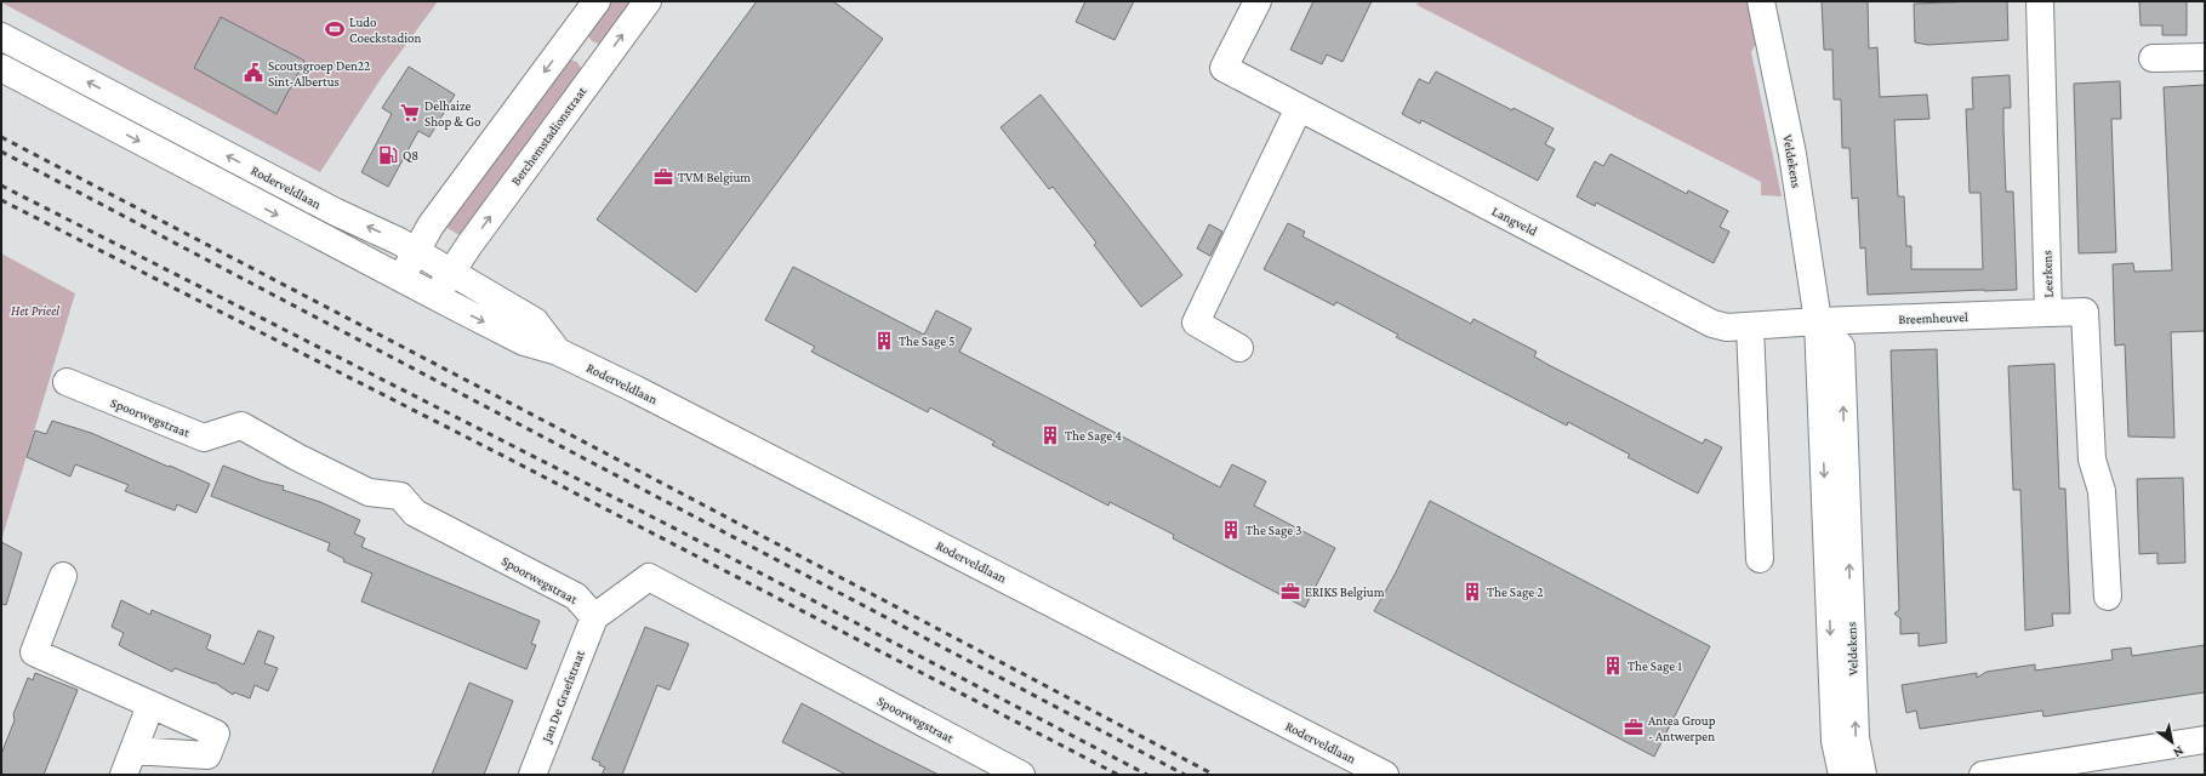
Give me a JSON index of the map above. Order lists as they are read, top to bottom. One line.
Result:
{"streets":{"street":["Berchemstadionstraat","Veldekens","Roderveldlaan","Langveld","Leerkens","Breemheuvel","Spoorwegstraat","Jan De Graefstraat"]},"crossings":[["Berchemstadionstraat","Roderveldlaan"],["Veldekens","Langveld"],["Veldekens","Breemheuvel"],["Langveld","Breemheuvel"],["Leerkens","Breemheuvel"],["Spoorwegstraat","Jan De Graefstraat"]],"parks":["Het Prieel"],"places":{"sports":["Ludo Coeckstadion"],"public building":["Scoutsgroep Den22 Sint-Albertus"],"supermarket":["Delhaize Shop & Go"],"fuel station":["Q8"],"office":["TVM Belgium","ERIKS Belgium","Antea Group - Antwerpen"],"building":["The Sage 5","The Sage 4","The Sage 3","The Sage 2","The Sage 1"]},"north":"bottom right"}
